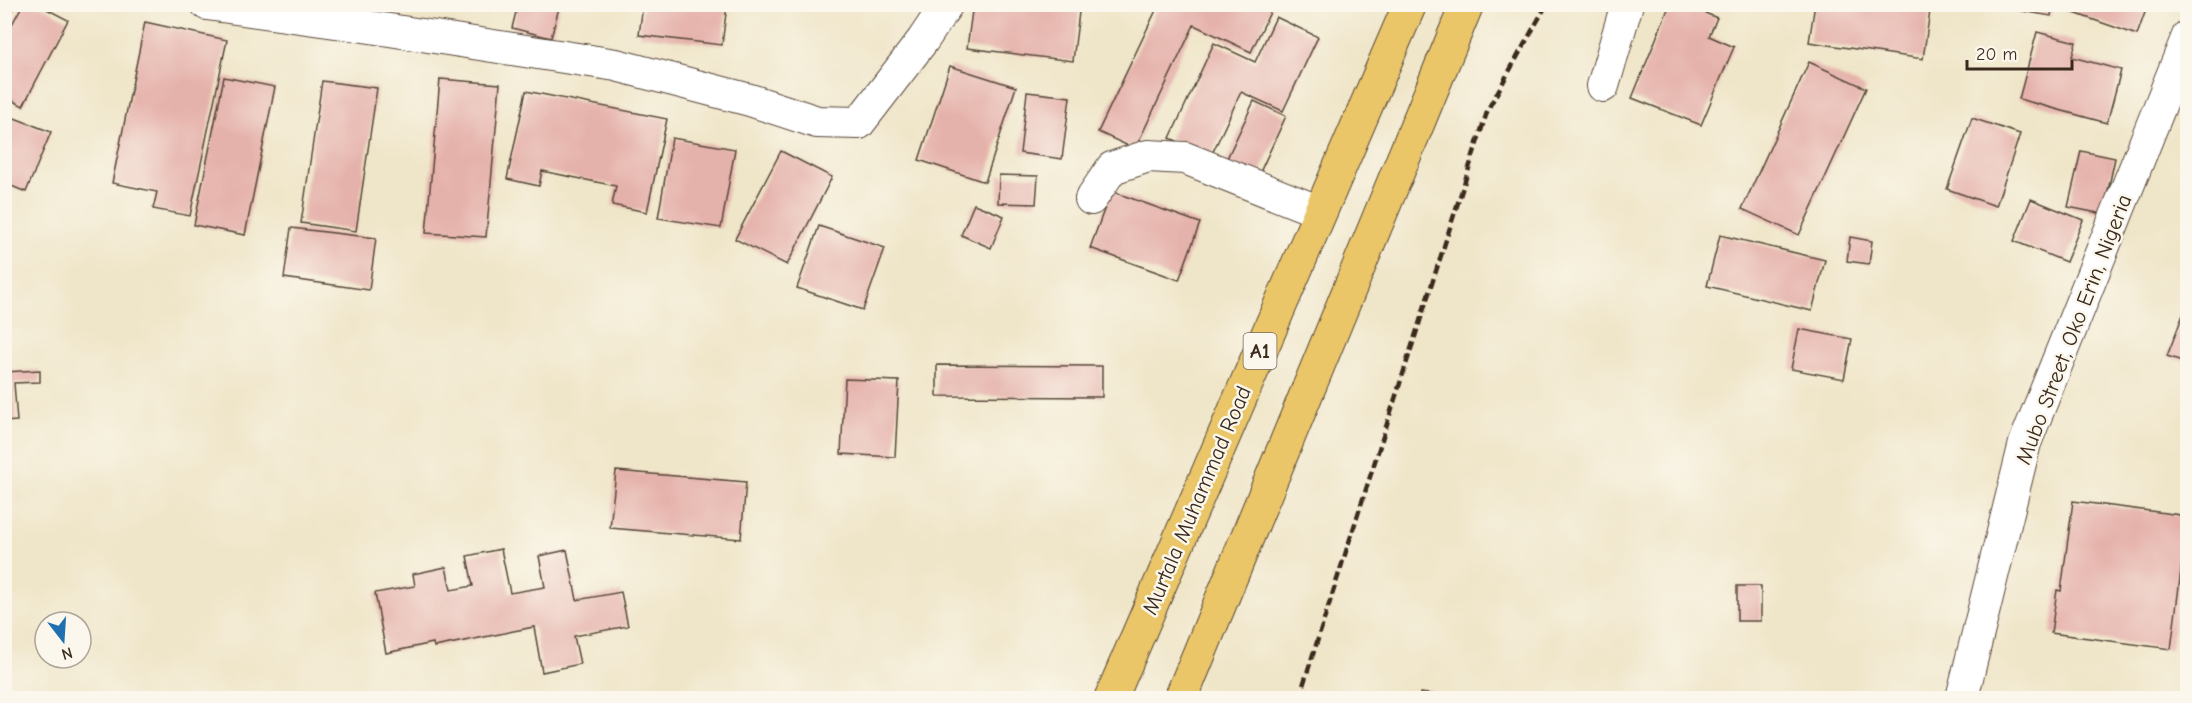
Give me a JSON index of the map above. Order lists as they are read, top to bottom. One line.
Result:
{"streets":{"highway":["A1","Murtala Muhammad Road"],"street":["Mubo Street, Oko Erin, Nigeria"]},"scale_bar":"20 m","north":"bottom"}
